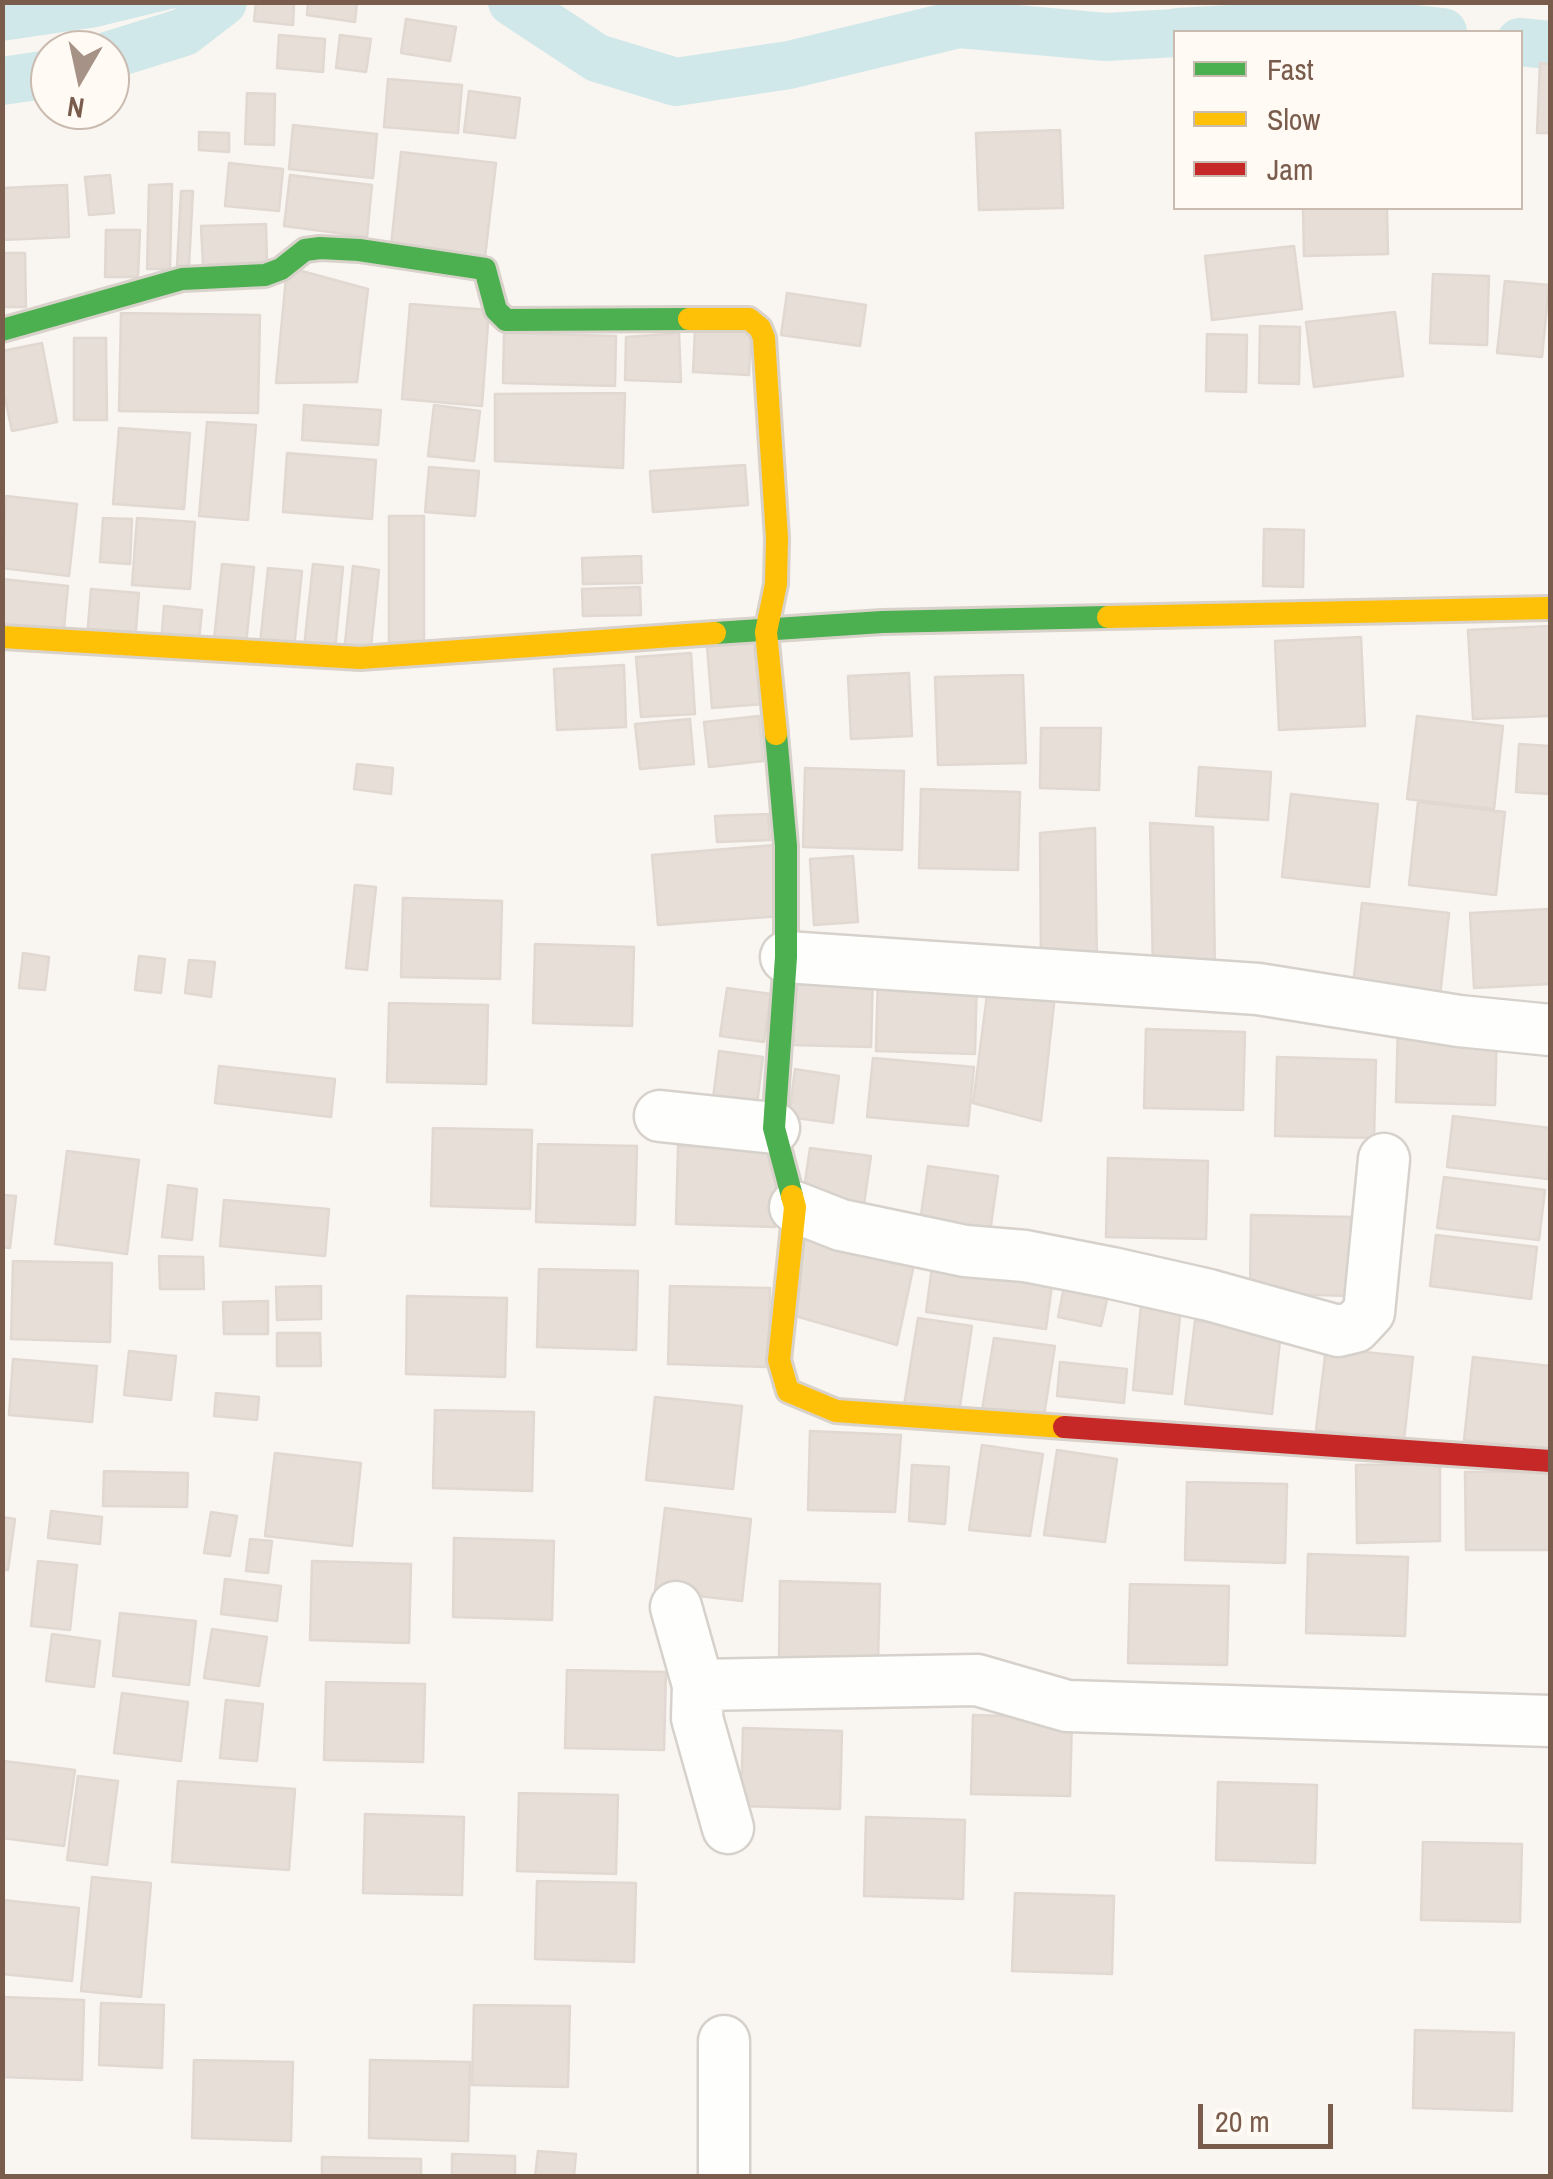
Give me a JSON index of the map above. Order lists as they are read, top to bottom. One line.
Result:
{"legend":["Fast","Slow","Jam"],"scale_bar":"20 m","north":"bottom"}
